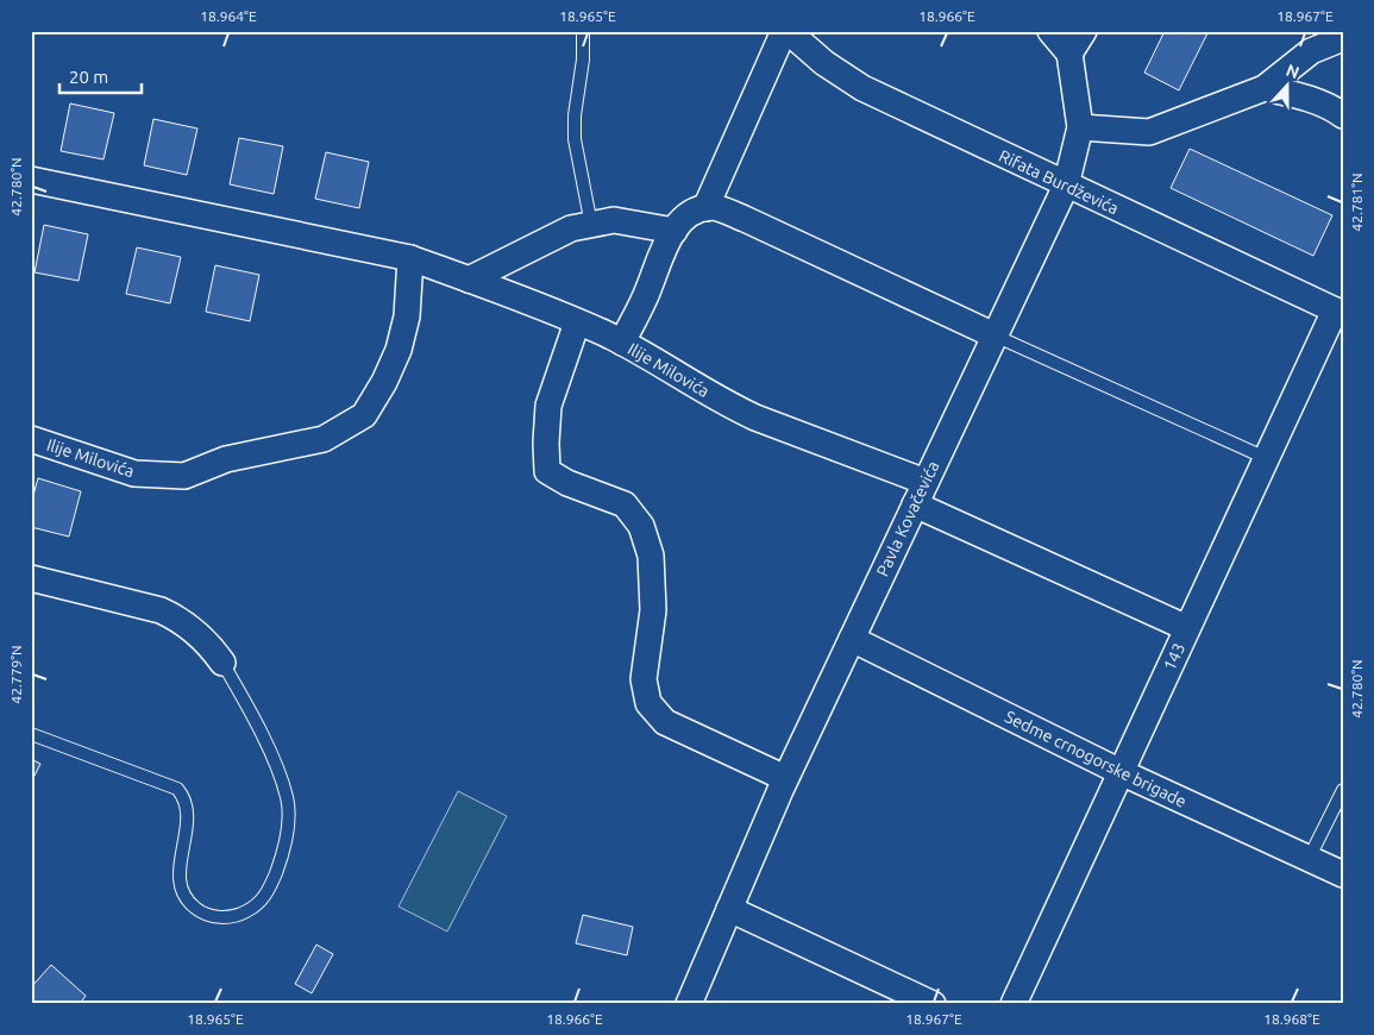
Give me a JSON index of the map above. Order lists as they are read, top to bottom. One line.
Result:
{"streets":{"street":["Rifata Burdževića","Ilije Milovića","Pavla Kovačevića","143","Sedme crnogorske brigade"]},"crossings":[["Rifata Burdževića","Pavla Kovačevića"],["Rifata Burdževića","143"],["Ilije Milovića","Pavla Kovačevića"],["Ilije Milovića","143"],["Pavla Kovačevića","Sedme crnogorske brigade"],["143","Sedme crnogorske brigade"]],"scale_bar":"20 m","north":"top","coordinates":["18.964°E","18.965°E","18.966°E","18.967°E","42.780°N","42.781°N","42.779°N","18.968°E"]}
